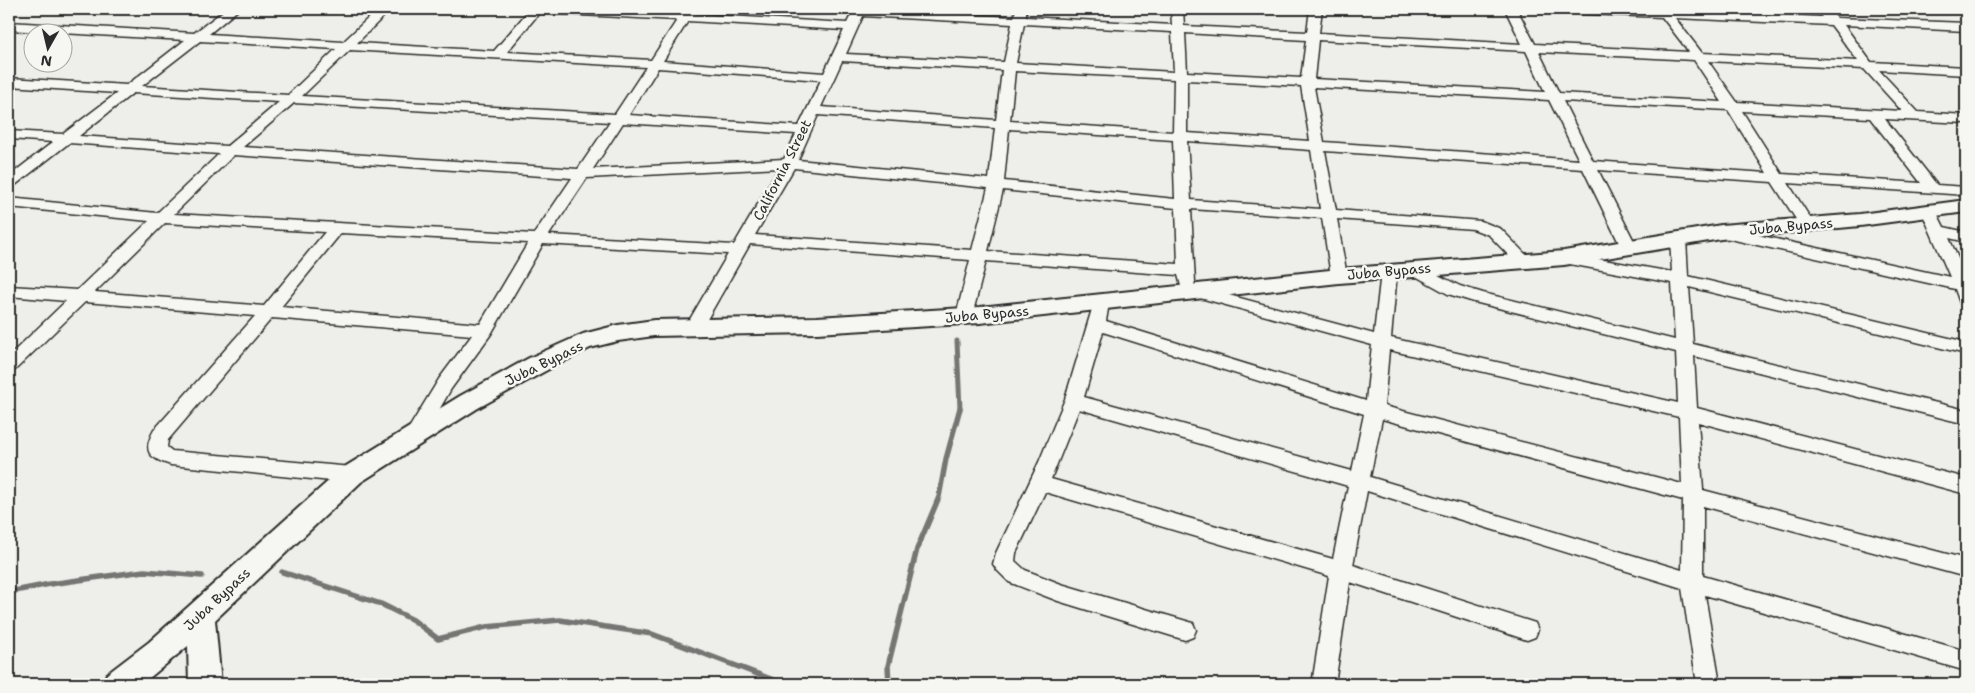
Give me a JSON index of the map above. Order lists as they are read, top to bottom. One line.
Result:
{"streets":{"main road":["Juba Bypass"],"street":["California Street"]},"crossings":[["California Street","Juba Bypass"]],"north":"bottom"}
